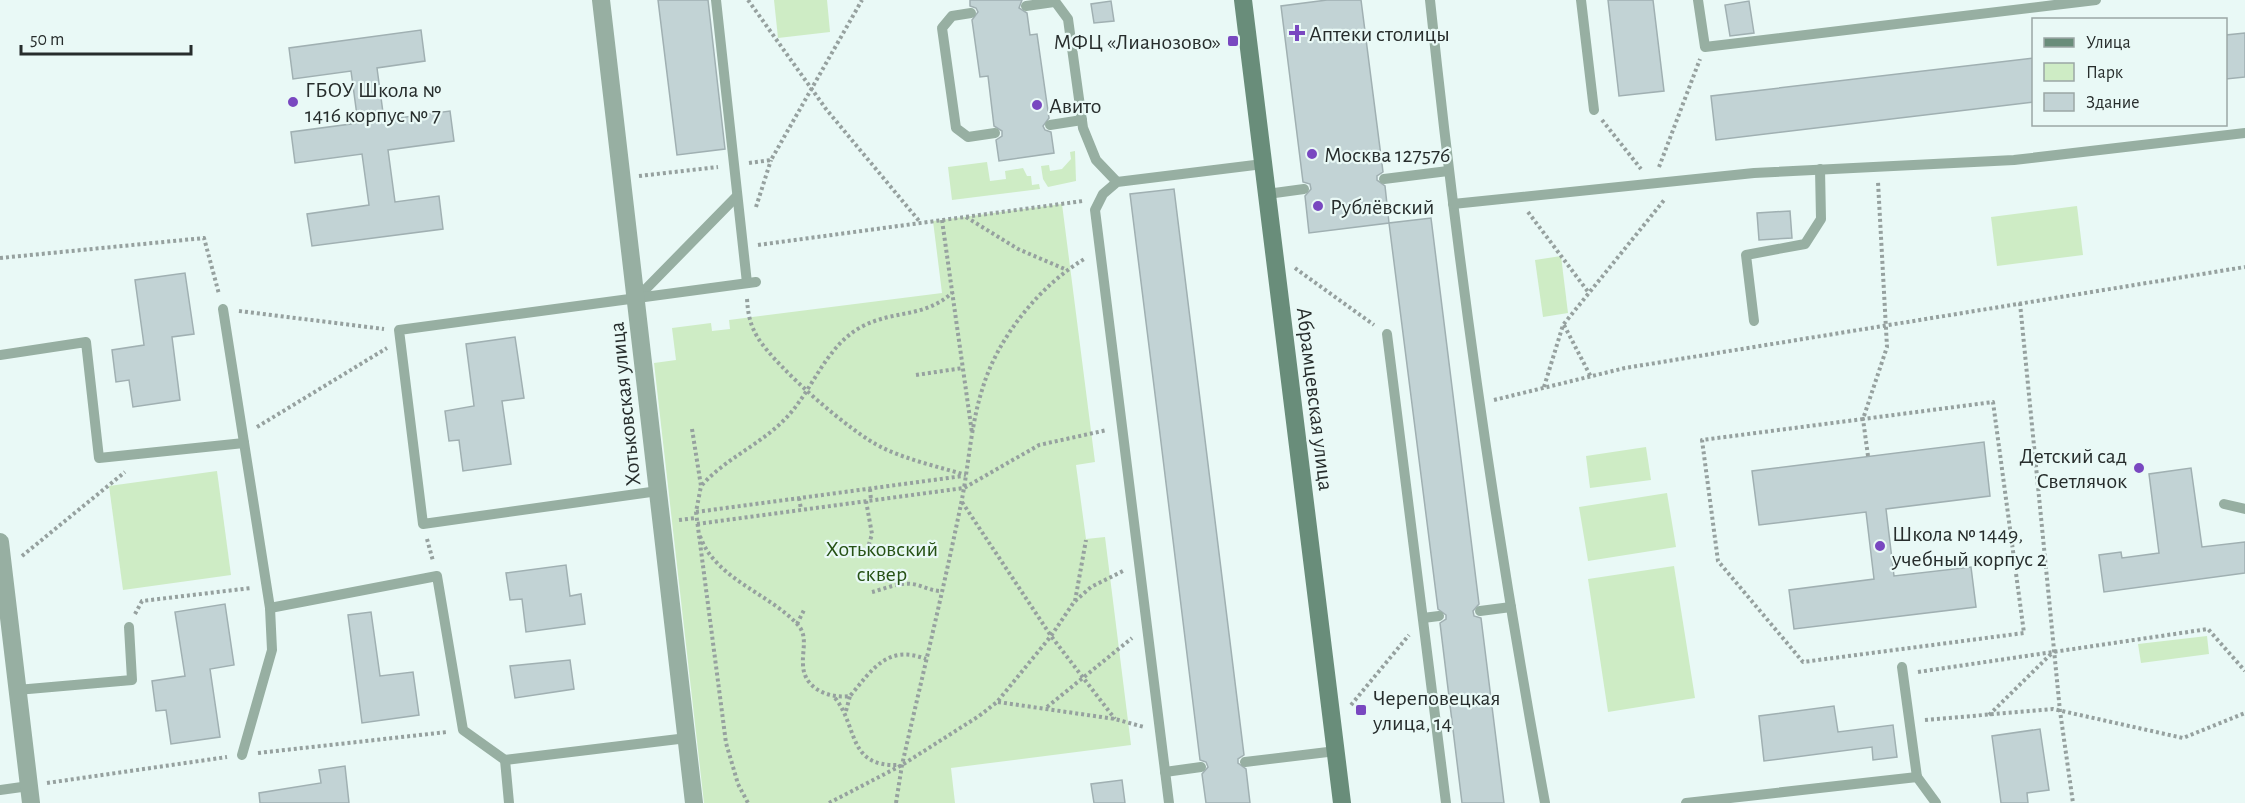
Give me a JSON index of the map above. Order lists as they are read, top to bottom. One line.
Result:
{"streets":{"street":["Абрамцевская улица","Хотьковская улица"]},"parks":["Хотьковский сквер"],"places":{"health":["Аптеки столицы"],"transit":["МФЦ «Лианозово»","Череповецкая улица, 14"],"other":["ГБОУ Школа № 1416 корпус № 7","Авито","Москва 127576","Рублёвский","Детский сад Светлячок","Школа № 1449, учебный корпус 2"]},"legend":["Улица","Парк","Здание"],"scale_bar":"50 m"}
